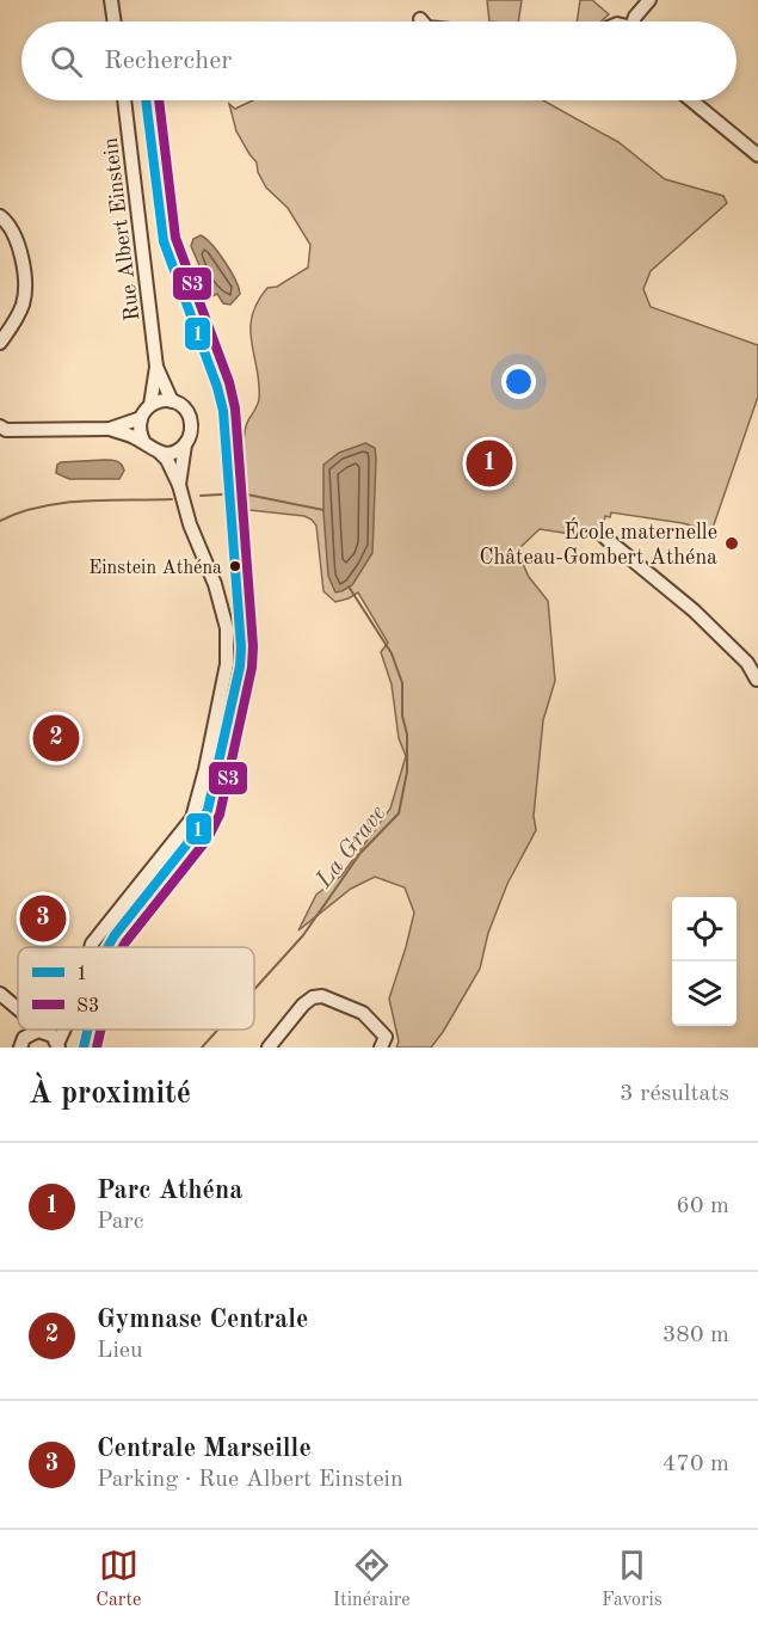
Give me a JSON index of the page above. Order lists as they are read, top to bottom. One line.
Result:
{"streets":{"street":["Rue Albert Einstein"]},"water":["La Grave"],"places":["École maternelle Château-Gombert Athéna","Einstein Athéna"],"lines":["transit line 1","transit line S3"],"legend":["1","S3"],"page":{"search":"Rechercher","pins":["1","2","3"],"heading":["À proximité","3 résultats"],"list":[{"mark":"1","name":"Parc Athéna","note":"Parc","value":"60 m"},{"mark":"2","name":"Gymnase Centrale","note":"Lieu","value":"380 m"},{"mark":"3","name":"Centrale Marseille","note":"Parking · Rue Albert Einstein","value":"470 m"}],"nav":["Carte","Itinéraire","Favoris"]}}
